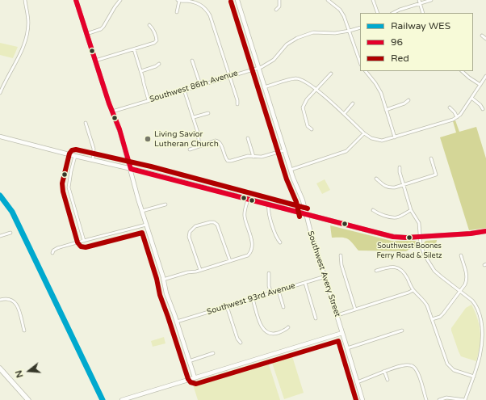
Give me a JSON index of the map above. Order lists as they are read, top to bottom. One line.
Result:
{"streets":{"main road":["Southwest Avery Street"],"street":["Southwest 86th Avenue","Southwest 93rd Avenue"]},"crossings":[["Southwest 86th Avenue","Southwest Avery Street"],["Southwest Avery Street","Southwest 93rd Avenue"]],"places":["Living Savior Lutheran Church","Southwest Boones Ferry Road & Siletz"],"lines":["transit line 96","transit line Red","rail line WES"],"legend":["Railway WES","96","Red"],"north":"left"}
